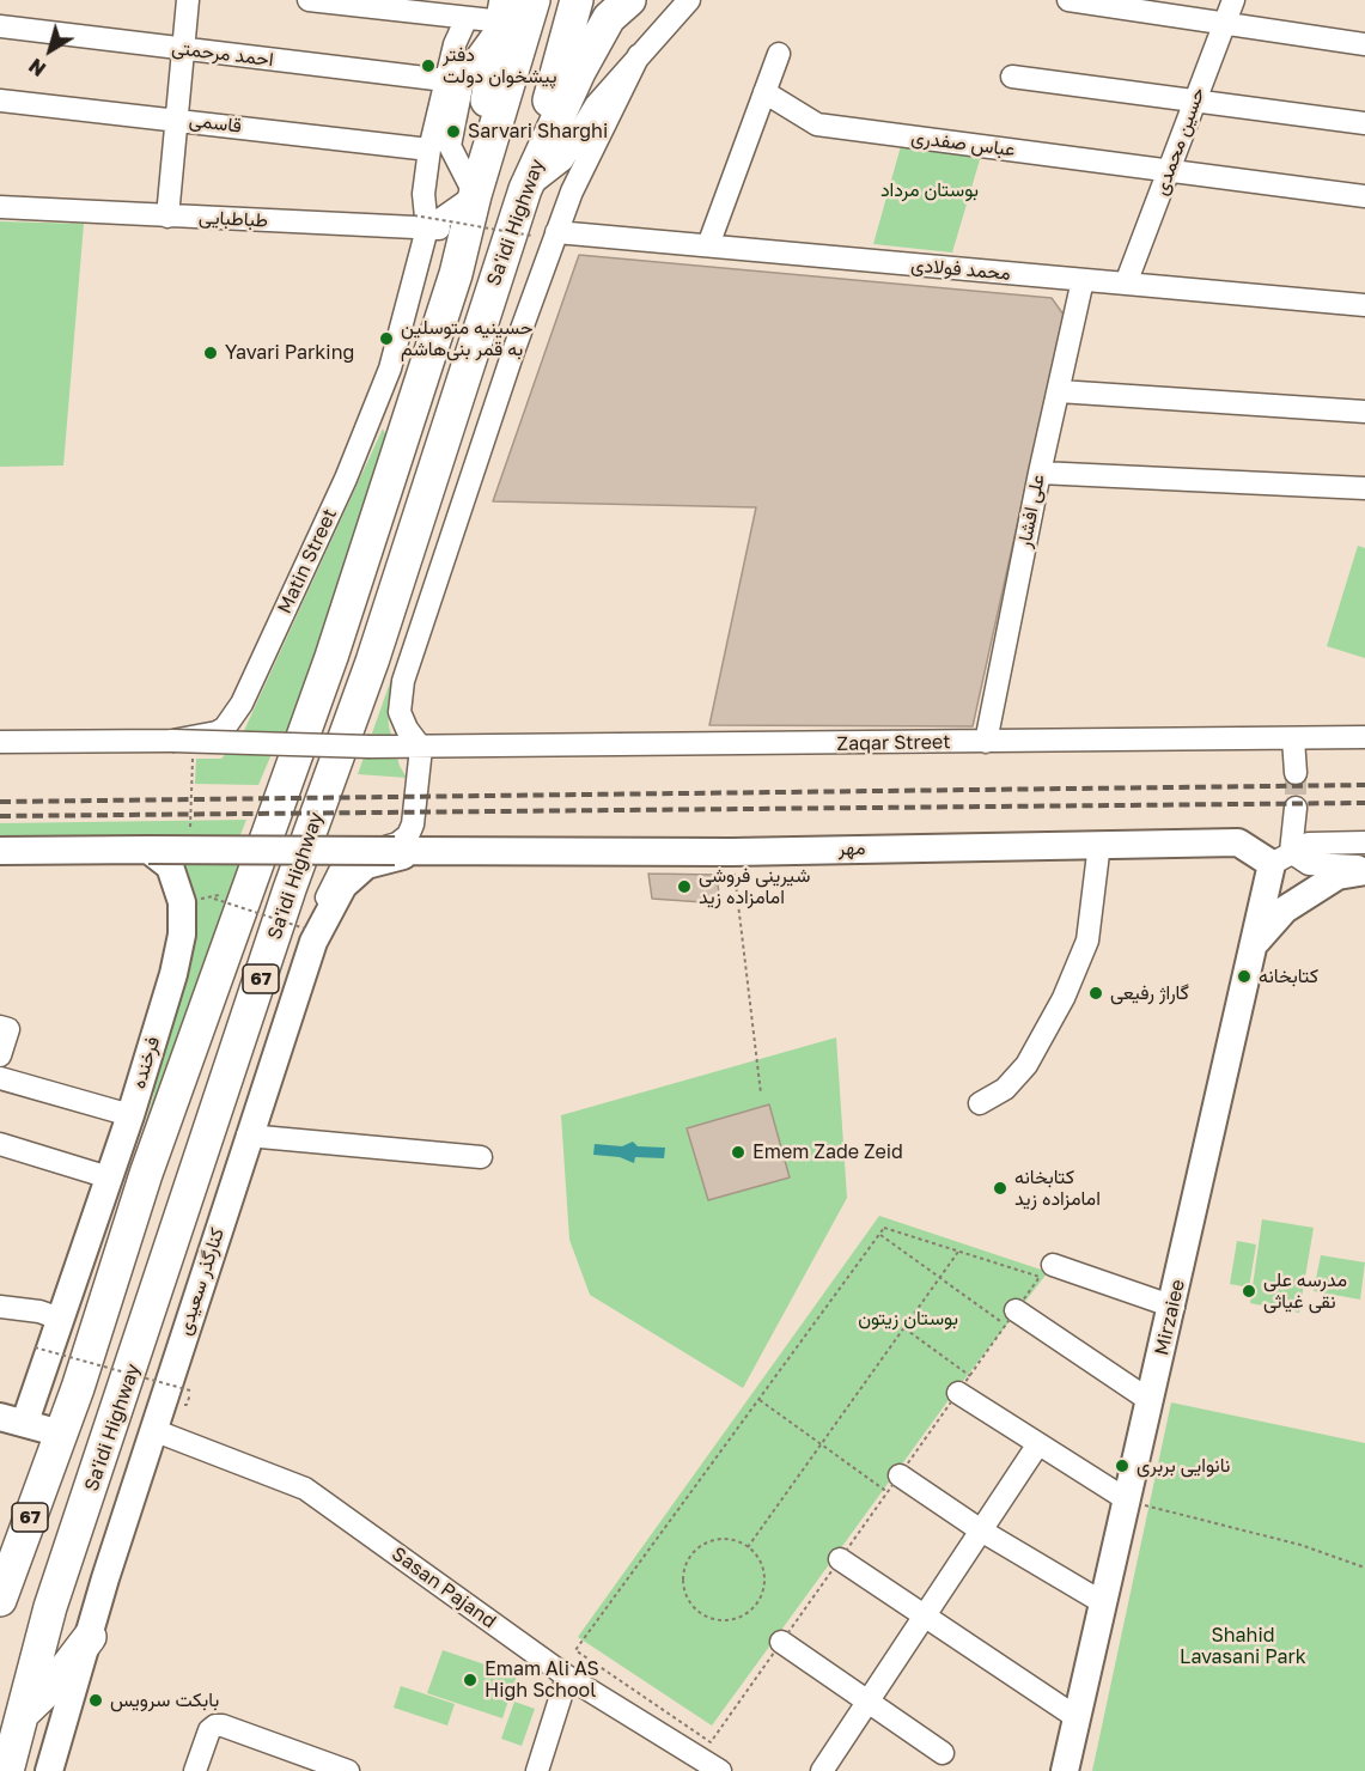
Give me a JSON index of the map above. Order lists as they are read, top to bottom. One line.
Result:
{"streets":{"highway":["Sa'idi Highway","67"],"main road":["مهر","فرخنده","کنارگذر سعیدی","Mirzaiee"],"street":["احمد مرحمتی","قاسمی","حسین محمدی","عباس صفدری","طباطبایی","محمد فولادی","علی افشار","Matin Street","Zaqar Street","Sasan Pajand"]},"crossings":[["حسین محمدی","عباس صفدری"],["حسین محمدی","محمد فولادی"],["طباطبایی","Sa'idi Highway"],["طباطبایی","Matin Street"],["محمد فولادی","علی افشار"],["علی افشار","Zaqar Street"],["Matin Street","Zaqar Street"],["مهر","کنارگذر سعیدی"],["مهر","Mirzaiee"],["کنارگذر سعیدی","Sasan Pajand"]],"parks":["بوستان مرداد","بوستان زیتون","Shahid Lavasani Park"],"places":["دفتر پیشخوان دولت","Sarvari Sharghi","حسینیه متوسلین به قمر بنی‌هاشم","Yavari Parking","شیرینی فروشی امامزاده زید","کتابخانه","گاراژ رفیعی","Emem Zade Zeid","کتابخانه امامزاده زید","مدرسه علی نقی غیاثی","نانوایی بربری","Emam Ali AS High School","بابکت سرویس"],"north":"bottom left"}
